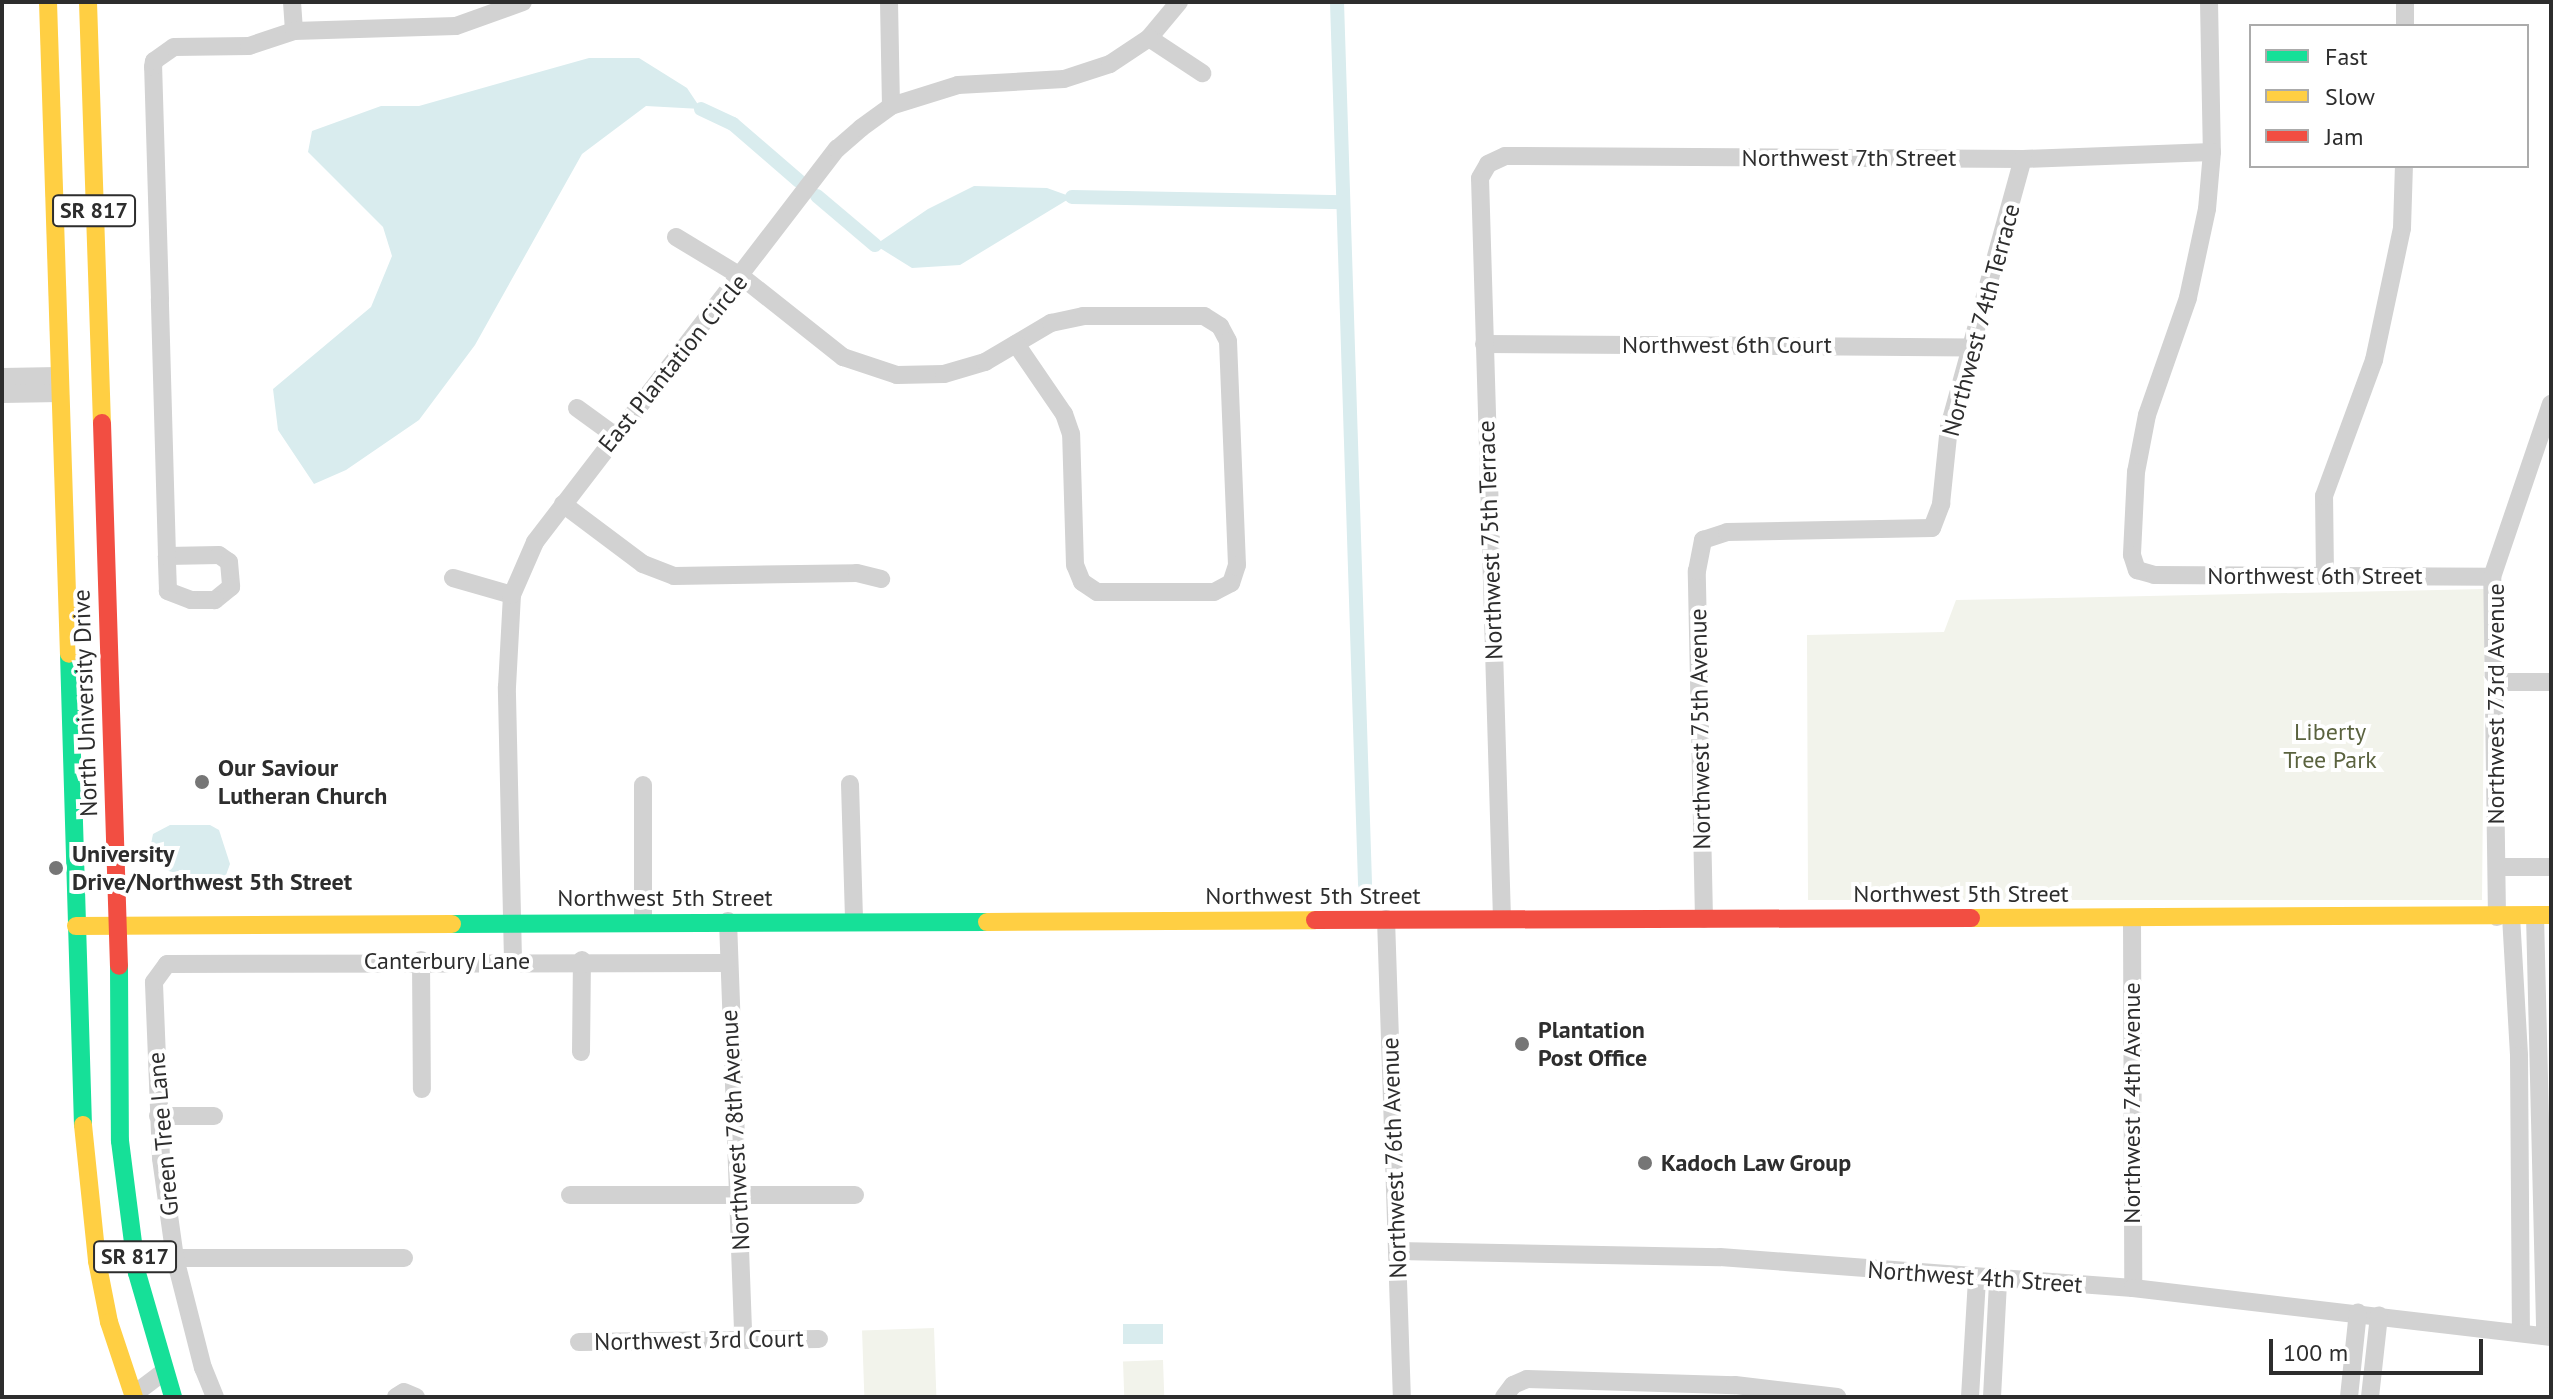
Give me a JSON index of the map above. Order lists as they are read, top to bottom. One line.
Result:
{"streets":{"main road":["SR 817","North University Drive","Northwest 5th Street"],"street":["Northwest 7th Street","Northwest 74th Terrace","Northwest 6th Court","East Plantation Circle","Northwest 75th Terrace","Northwest 6th Street","Northwest 73rd Avenue","Northwest 75th Avenue","Canterbury Lane","Northwest 74th Avenue","Northwest 78th Avenue","Green Tree Lane","Northwest 76th Avenue","Northwest 4th Street","Northwest 3rd Court"]},"crossings":[["Northwest 7th Street","Northwest 74th Terrace"],["Northwest 7th Street","Northwest 75th Terrace"],["Northwest 7th Street","Northwest 6th Street"],["Northwest 74th Terrace","Northwest 6th Court"],["Northwest 74th Terrace","Northwest 75th Avenue"],["Northwest 6th Court","Northwest 75th Terrace"],["East Plantation Circle","Northwest 5th Street"],["East Plantation Circle","Canterbury Lane"],["Northwest 75th Terrace","Northwest 5th Street"],["Northwest 6th Street","Northwest 73rd Avenue"],["North University Drive","Northwest 5th Street"],["Northwest 73rd Avenue","Northwest 5th Street"],["Northwest 73rd Avenue","Northwest 4th Street"],["Northwest 75th Avenue","Northwest 5th Street"],["Northwest 5th Street","Northwest 74th Avenue"],["Northwest 5th Street","Northwest 78th Avenue"],["Northwest 5th Street","Northwest 76th Avenue"],["Canterbury Lane","Northwest 78th Avenue"],["Canterbury Lane","Green Tree Lane"],["Northwest 74th Avenue","Northwest 4th Street"],["Northwest 78th Avenue","Northwest 3rd Court"],["Northwest 76th Avenue","Northwest 4th Street"]],"parks":["Liberty Tree Park"],"places":["Our Saviour Lutheran Church","University Drive/Northwest 5th Street","Plantation Post Office","Kadoch Law Group"],"legend":["Fast","Slow","Jam"],"scale_bar":"100 m"}
